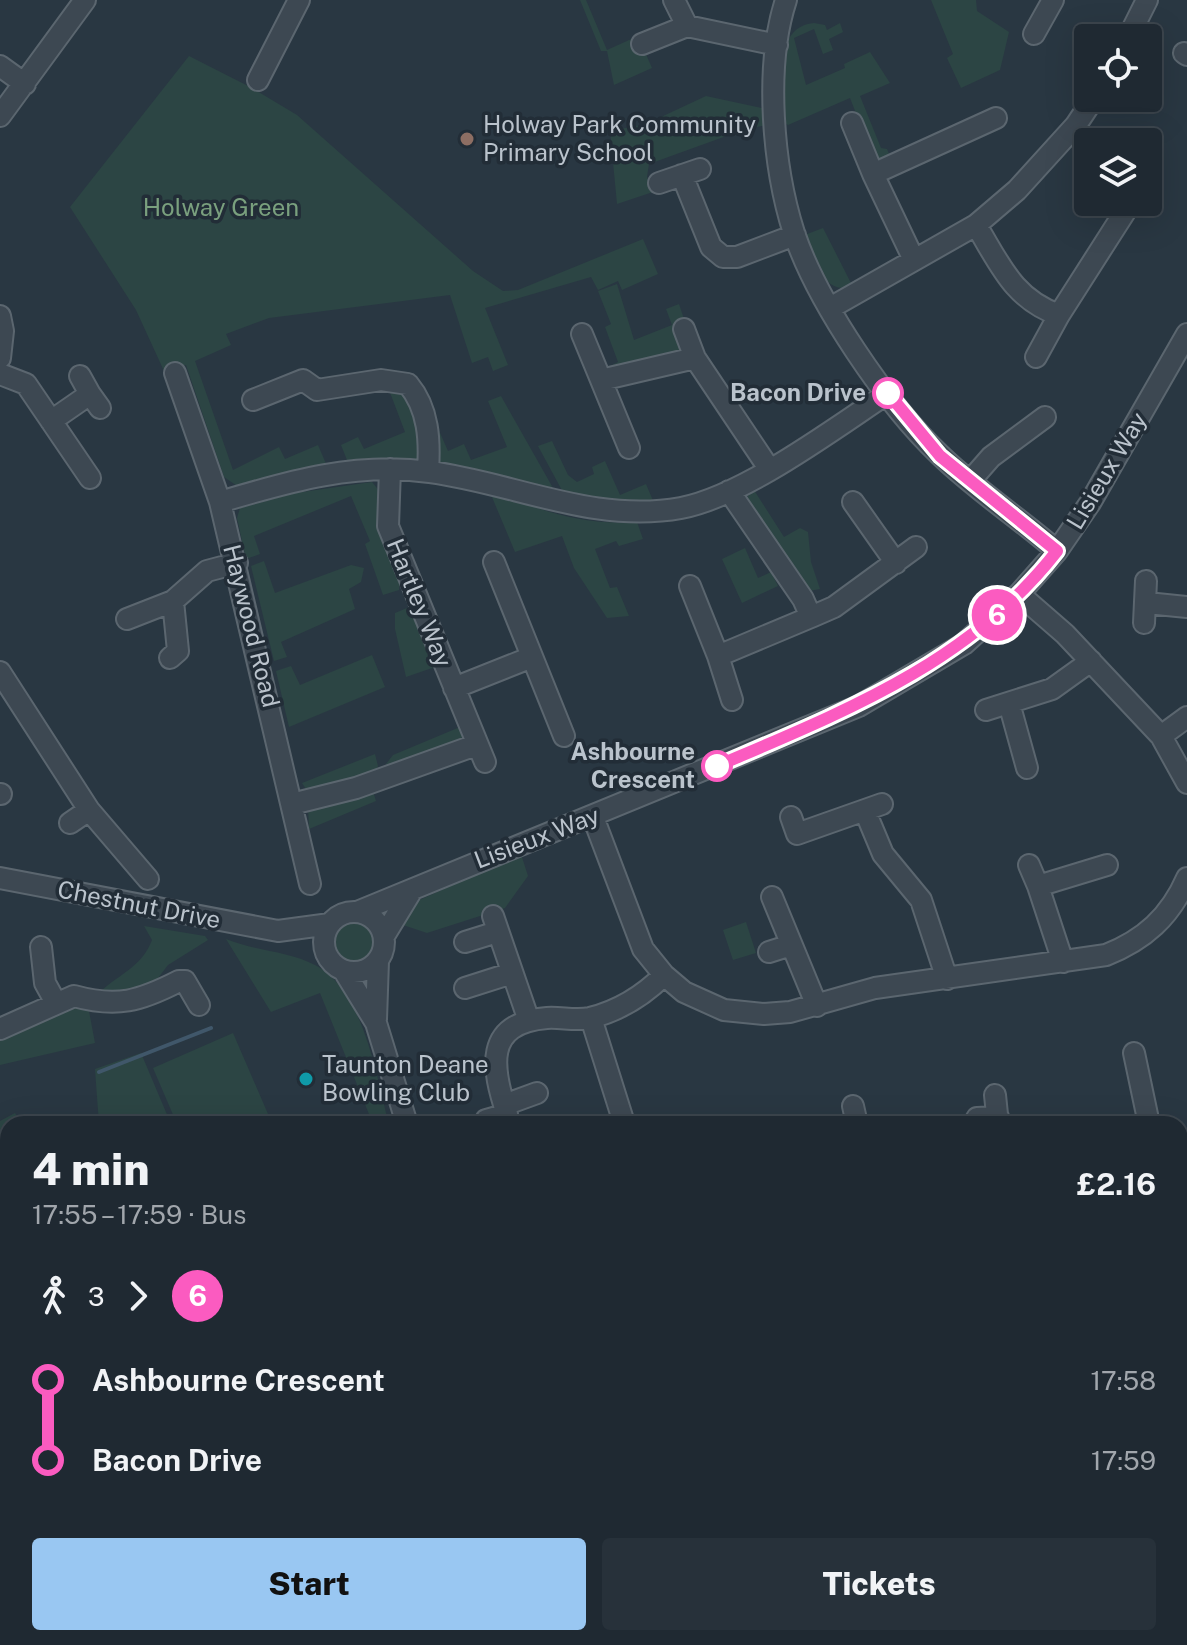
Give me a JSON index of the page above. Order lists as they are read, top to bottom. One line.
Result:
{"streets":{"street":["Lisieux Way","Hartley Way","Haywood Road","Chestnut Drive"]},"crossings":[["Lisieux Way","Chestnut Drive"],["Hartley Way","Haywood Road"]],"parks":["Holway Green"],"places":["Holway Park Community Primary School","Bacon Drive","Ashbourne Crescent","Taunton Deane Bowling Club"],"lines":["bus line 6"],"page":{"on_map":"6","heading":["4 min","17:55 – 17:59 · Bus","£2.16"],"legs":["3","6"],"list":[{"name":"Ashbourne Crescent","value":"17:58"},{"name":"Bacon Drive","value":"17:59"}],"buttons":["Start","Tickets"]}}
